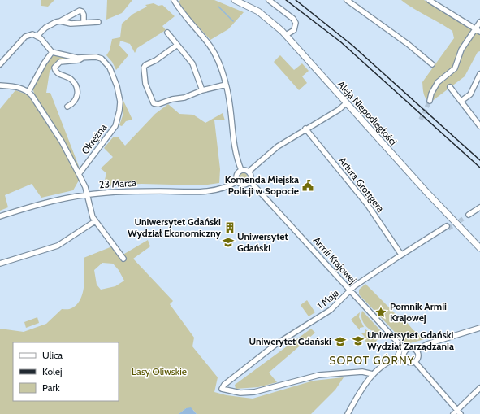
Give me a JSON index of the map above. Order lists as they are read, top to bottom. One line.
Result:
{"streets":{"main road":["Aleja Niepodległości"],"street":["Okrężna","23 Marca","Artura Grottgera","Armii Krajowej","1 Maja"]},"crossings":[["23 Marca","Armii Krajowej"],["Artura Grottgera","1 Maja"],["Armii Krajowej","1 Maja"]],"districts":["SOPOT GÓRNY"],"parks":["Lasy Oliwskie"],"places":{"public building":["Komenda Miejska Policji w Sopocie"],"building":["Uniwersytet Gdański Wydział Ekonomiczny"],"school or university":["Uniwersytet Gdański","Uniwersytet Gdański Wydział Zarządzania","Uniwerytet Gdański"],"place":["Pomnik Armii Krajowej"]},"legend":["Ulica","Kolej","Park"]}
